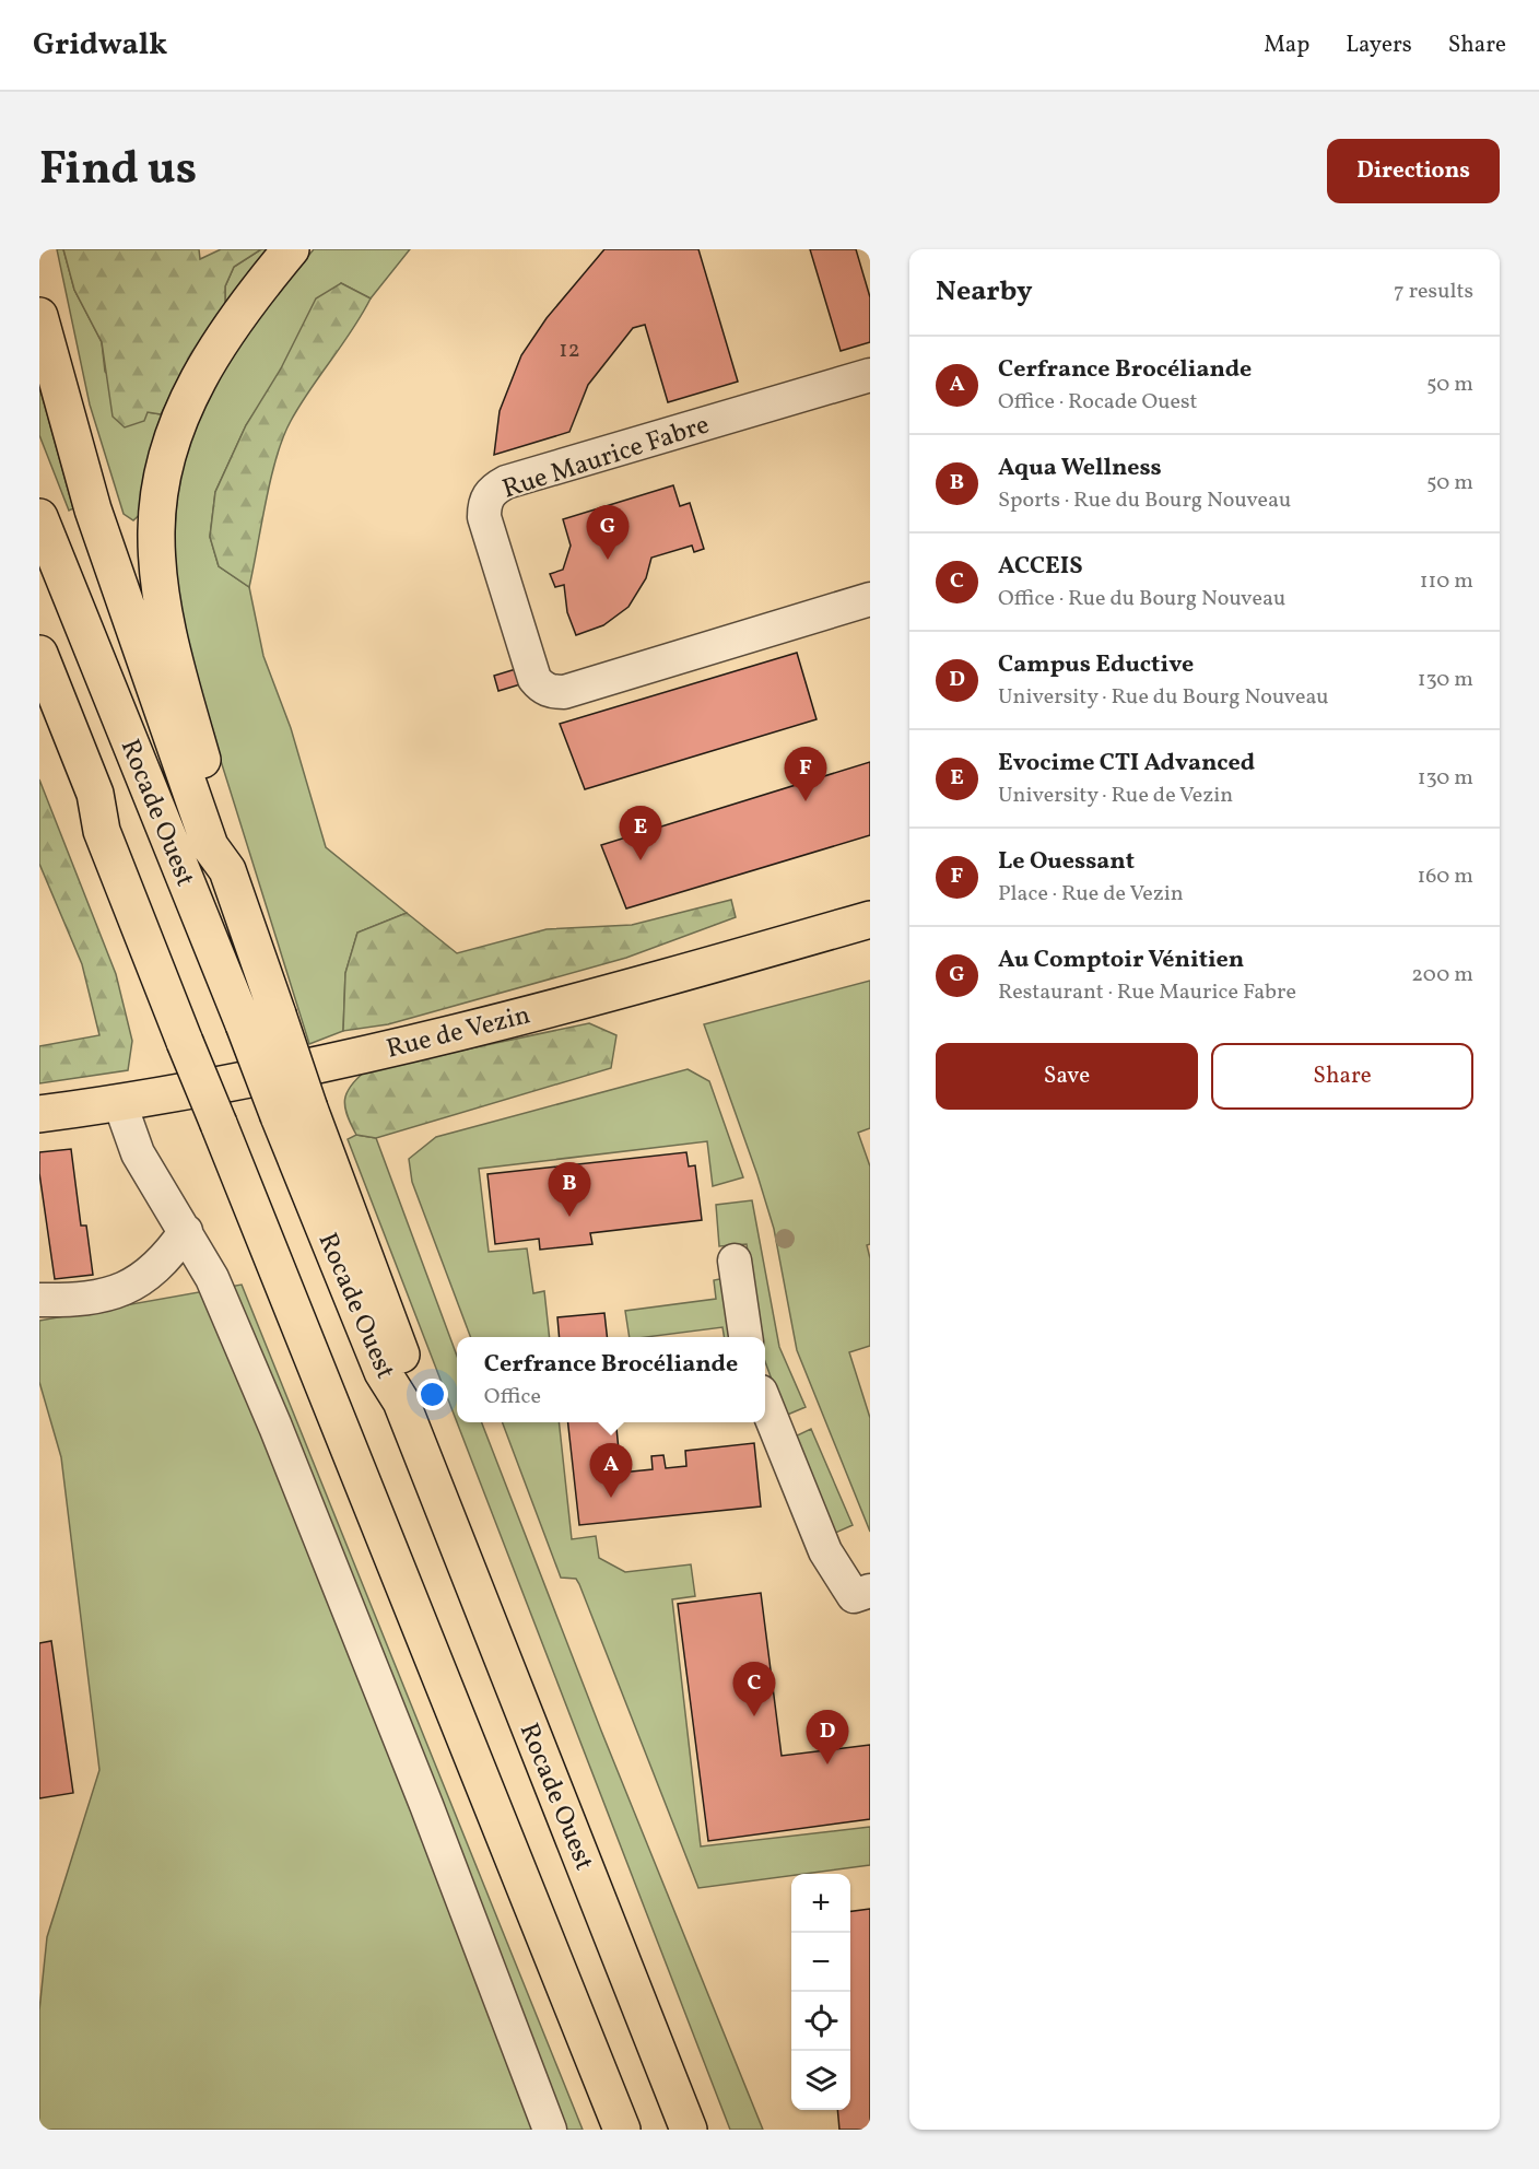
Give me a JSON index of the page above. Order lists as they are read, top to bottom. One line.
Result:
{"streets":{"main road":["Rocade Ouest","Rue de Vezin"],"street":["Rue Maurice Fabre"]},"house_numbers":["12"],"page":{"header":"Gridwalk","nav":["Map","Layers","Share"],"title":"Find us","buttons":["Directions",["Save","Share"]],"heading":["Nearby","7 results"],"list":[{"mark":"A","name":"Cerfrance Brocéliande","note":"Office · Rocade Ouest","value":"50 m"},{"mark":"B","name":"Aqua Wellness","note":"Sports · Rue du Bourg Nouveau","value":"50 m"},{"mark":"C","name":"ACCEIS","note":"Office · Rue du Bourg Nouveau","value":"110 m"},{"mark":"D","name":"Campus Eductive","note":"University · Rue du Bourg Nouveau","value":"130 m"},{"mark":"E","name":"Evocime CTI Advanced","note":"University · Rue de Vezin","value":"130 m"},{"mark":"F","name":"Le Ouessant","note":"Place · Rue de Vezin","value":"160 m"},{"mark":"G","name":"Au Comptoir Vénitien","note":"Restaurant · Rue Maurice Fabre","value":"200 m"}],"pins":["G","F","E","B","A","C","D"],"popup":["Cerfrance Brocéliande","Office"],"map_buttons":["+","−"]}}
